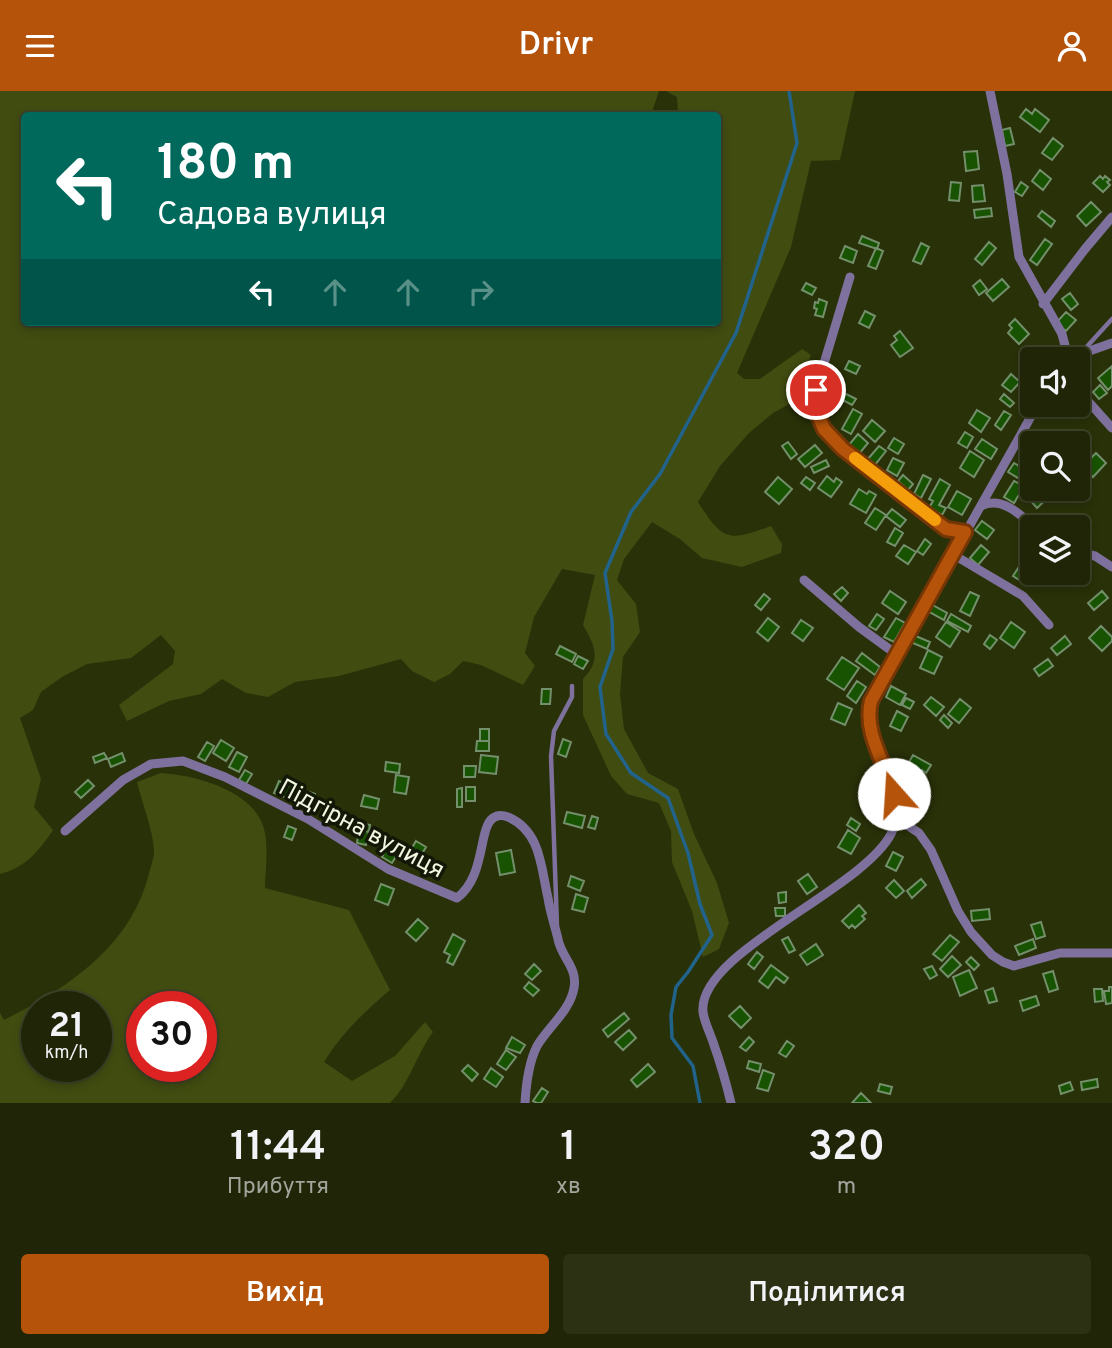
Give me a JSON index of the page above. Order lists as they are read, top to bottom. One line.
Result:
{"streets":{"street":["Підгірна вулиця"]},"page":{"header":"Drivr","turn":["180 m","Садова вулиця"],"speed":"21 km/h","limit":"30","eta":["11:44","Прибуття","1","хв","320","m"],"buttons":["Вихід","Поділитися"]}}
